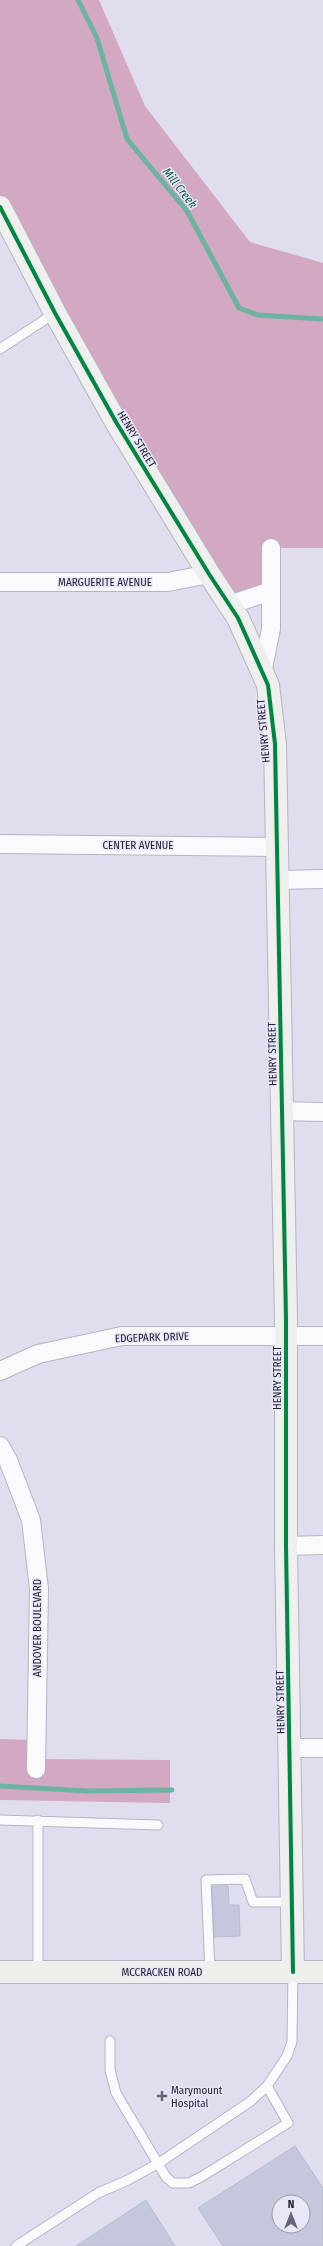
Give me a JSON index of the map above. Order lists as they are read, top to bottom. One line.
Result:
{"streets":{"street":["HENRY STREET","MARGUERITE AVENUE","CENTER AVENUE","EDGEPARK DRIVE","ANDOVER BOULEVARD","MCCRACKEN ROAD"]},"crossings":[["HENRY STREET","MARGUERITE AVENUE"],["HENRY STREET","CENTER AVENUE"],["HENRY STREET","EDGEPARK DRIVE"],["HENRY STREET","MCCRACKEN ROAD"]],"water":["Mill Creek"],"places":{"health":["Marymount Hospital"]},"north":"top"}
